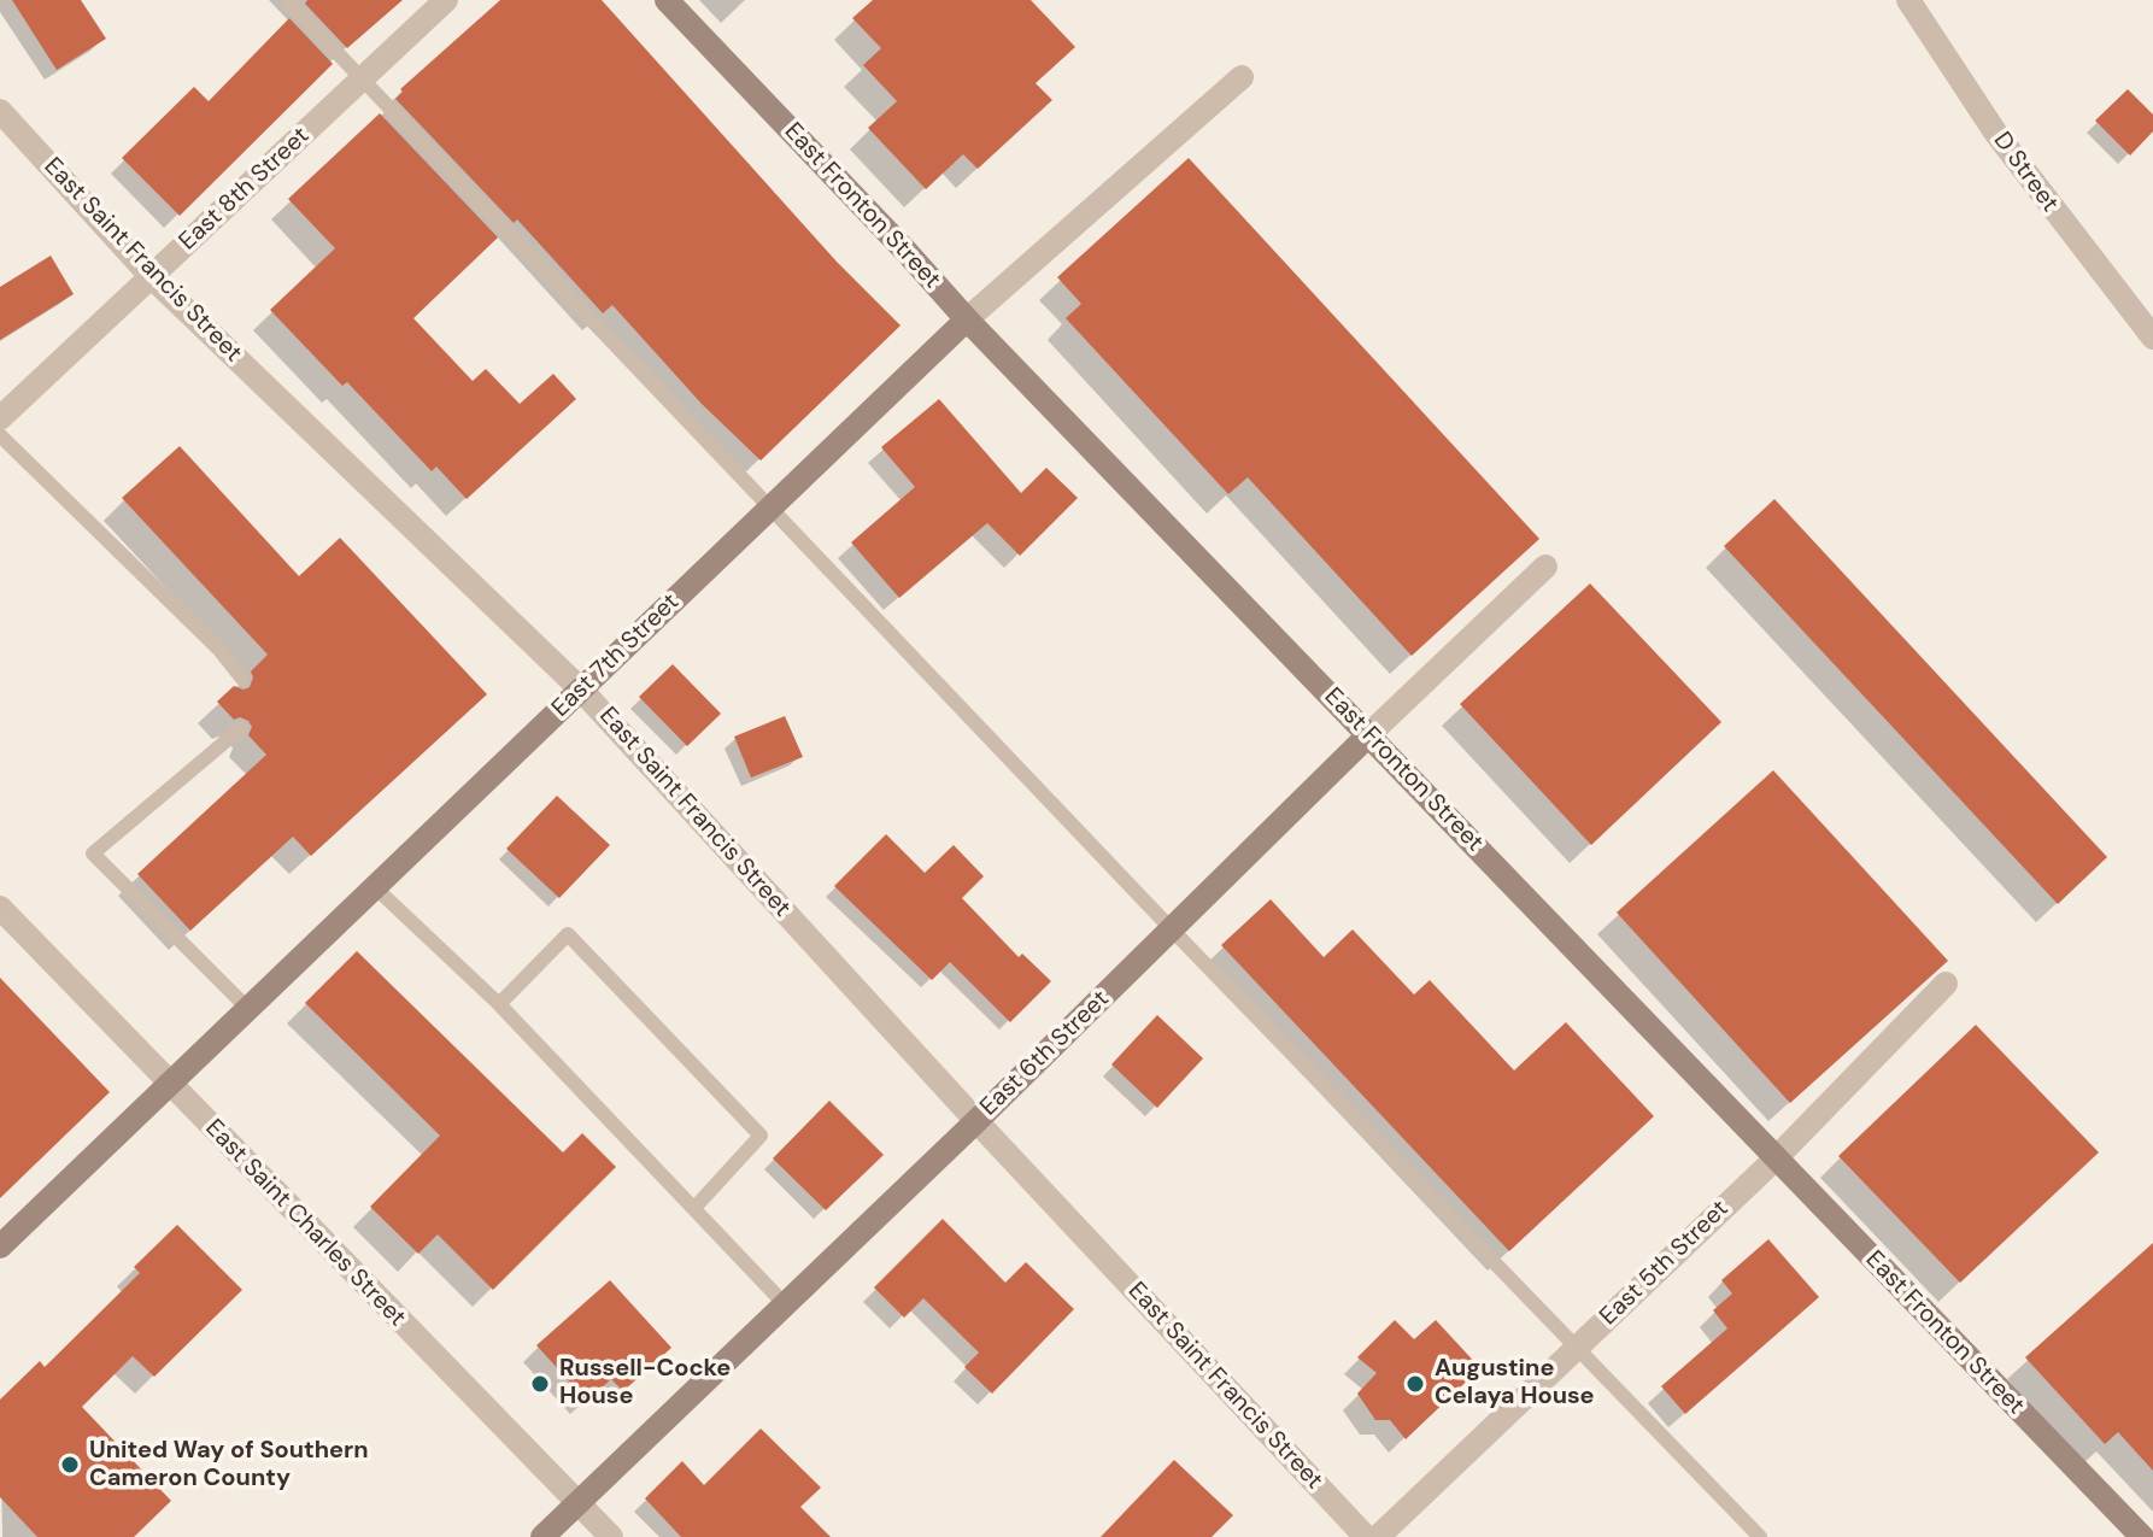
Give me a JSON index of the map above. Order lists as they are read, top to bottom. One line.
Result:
{"streets":{"main road":["East Fronton Street","East 7th Street","East 6th Street"],"street":["D Street","East 8th Street","East Saint Francis Street","East Saint Charles Street","East 5th Street"]},"crossings":[["East 8th Street","East Saint Francis Street"],["East Fronton Street","East 7th Street"],["East Fronton Street","East 6th Street"],["East Fronton Street","East 5th Street"],["East Saint Francis Street","East 7th Street"],["East Saint Francis Street","East 6th Street"],["East 7th Street","East Saint Charles Street"],["East 6th Street","East Saint Charles Street"]],"places":["Russell-Cocke House","Augustine Celaya House","United Way of Southern Cameron County"]}
